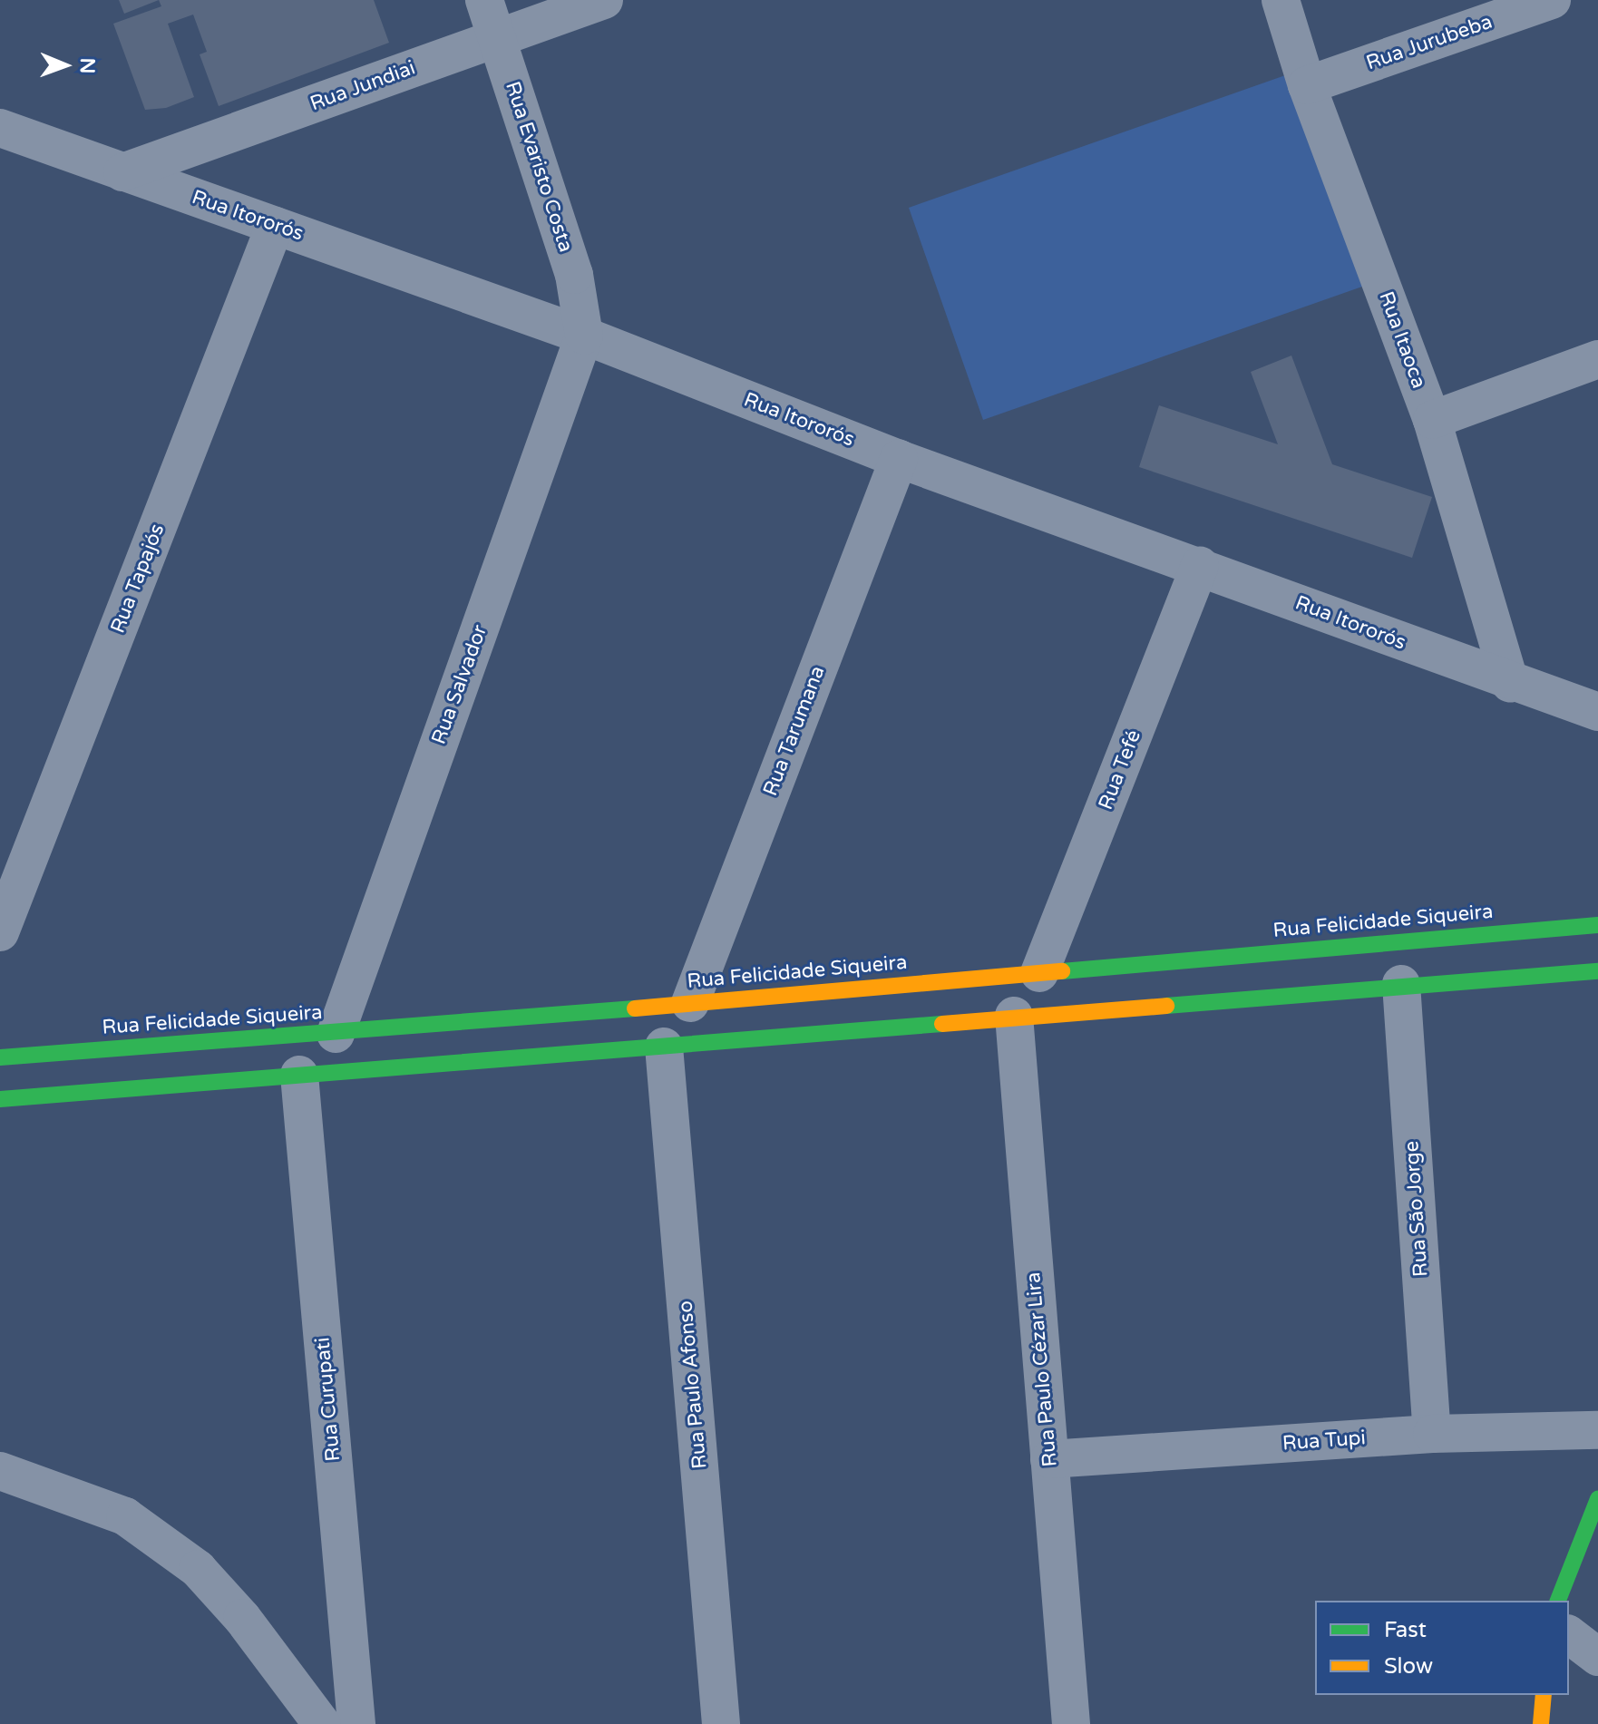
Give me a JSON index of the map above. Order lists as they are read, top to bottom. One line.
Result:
{"streets":{"street":["Rua Jurubeba","Rua Jundiai","Rua Evaristo Costa","Rua Itororós","Rua Itaoca","Rua Tapajós","Rua Salvador","Rua Tarumana","Rua Tefé","Rua Felicidade Siqueira","Rua São Jorge","Rua Paulo Cézar Lira","Rua Paulo Afonso","Rua Curupati","Rua Tupi"]},"crossings":[["Rua Jurubeba","Rua Itaoca"],["Rua Jundiai","Rua Evaristo Costa"],["Rua Jundiai","Rua Itororós"],["Rua Evaristo Costa","Rua Itororós"],["Rua Evaristo Costa","Rua Salvador"],["Rua Itororós","Rua Itaoca"],["Rua Itororós","Rua Tapajós"],["Rua Itororós","Rua Salvador"],["Rua Itororós","Rua Tarumana"],["Rua Itororós","Rua Tefé"],["Rua Salvador","Rua Felicidade Siqueira"],["Rua Tarumana","Rua Felicidade Siqueira"],["Rua Tefé","Rua Felicidade Siqueira"],["Rua São Jorge","Rua Tupi"],["Rua Paulo Cézar Lira","Rua Tupi"]],"legend":["Fast","Slow"],"north":"right"}
